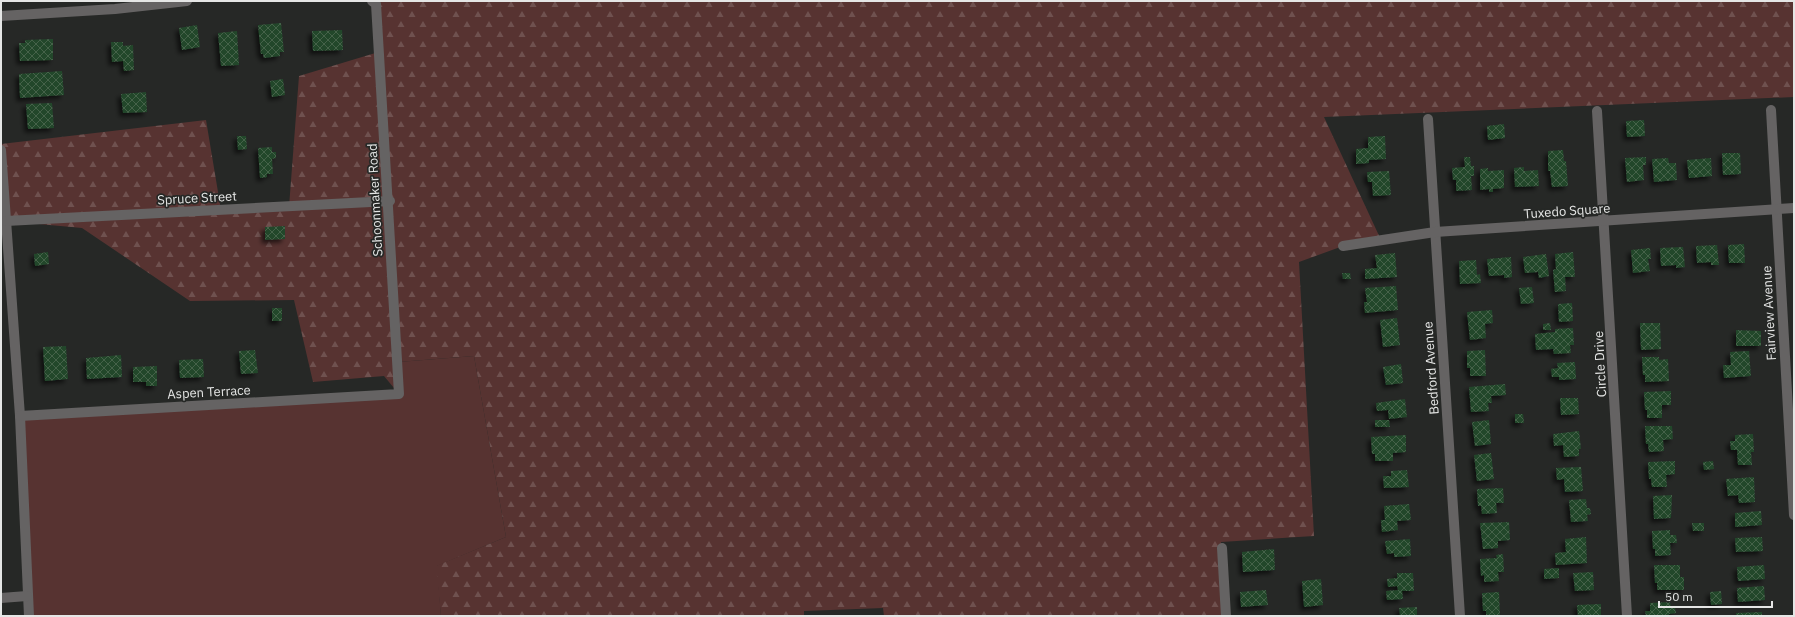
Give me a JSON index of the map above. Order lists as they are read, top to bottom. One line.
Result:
{"streets":{"street":["Spruce Street","Schoonmaker Road","Tuxedo Square","Fairview Avenue","Circle Drive","Bedford Avenue","Aspen Terrace"]},"crossings":[["Spruce Street","Schoonmaker Road"],["Schoonmaker Road","Aspen Terrace"],["Tuxedo Square","Fairview Avenue"],["Tuxedo Square","Circle Drive"],["Tuxedo Square","Bedford Avenue"]],"scale_bar":"50 m"}
